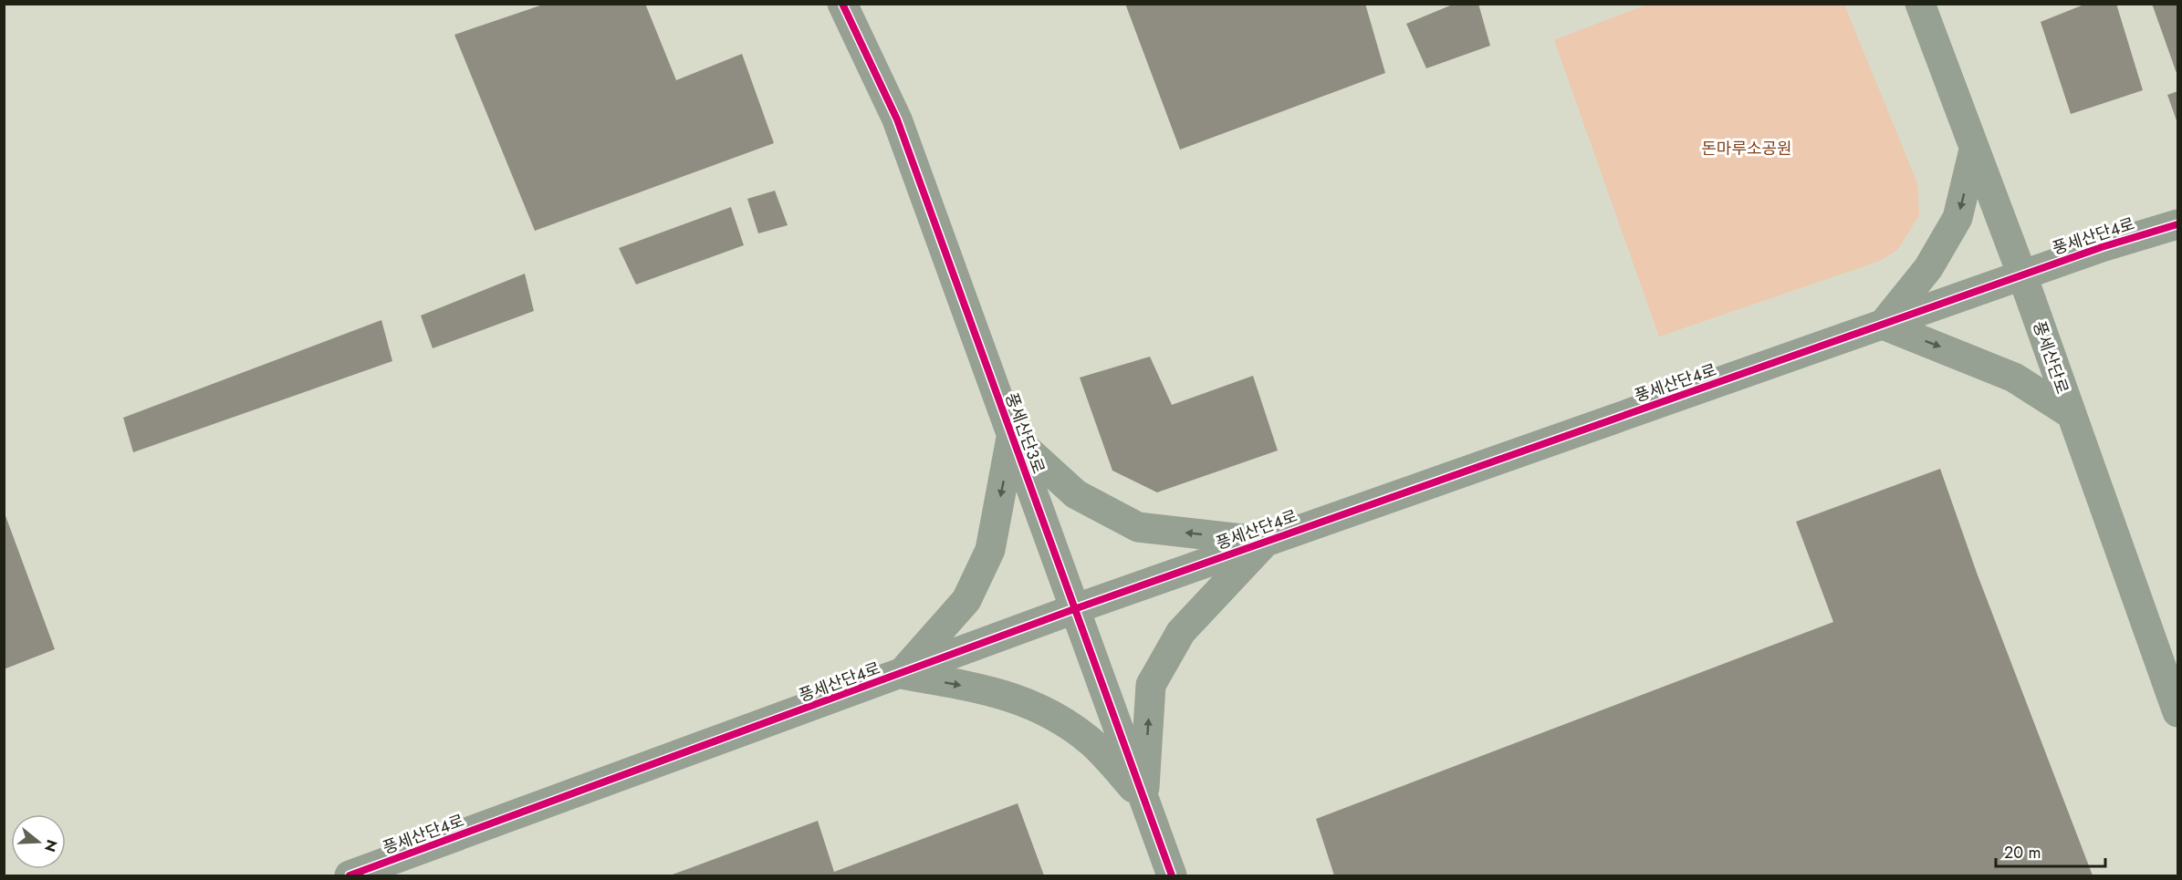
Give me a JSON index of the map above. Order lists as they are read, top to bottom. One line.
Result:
{"streets":{"street":["풍세산단4로","풍세산단로","풍세산단3로"]},"crossings":[["풍세산단4로","풍세산단로"],["풍세산단4로","풍세산단3로"]],"parks":["돈마루소공원"],"scale_bar":"20 m","north":"right"}
